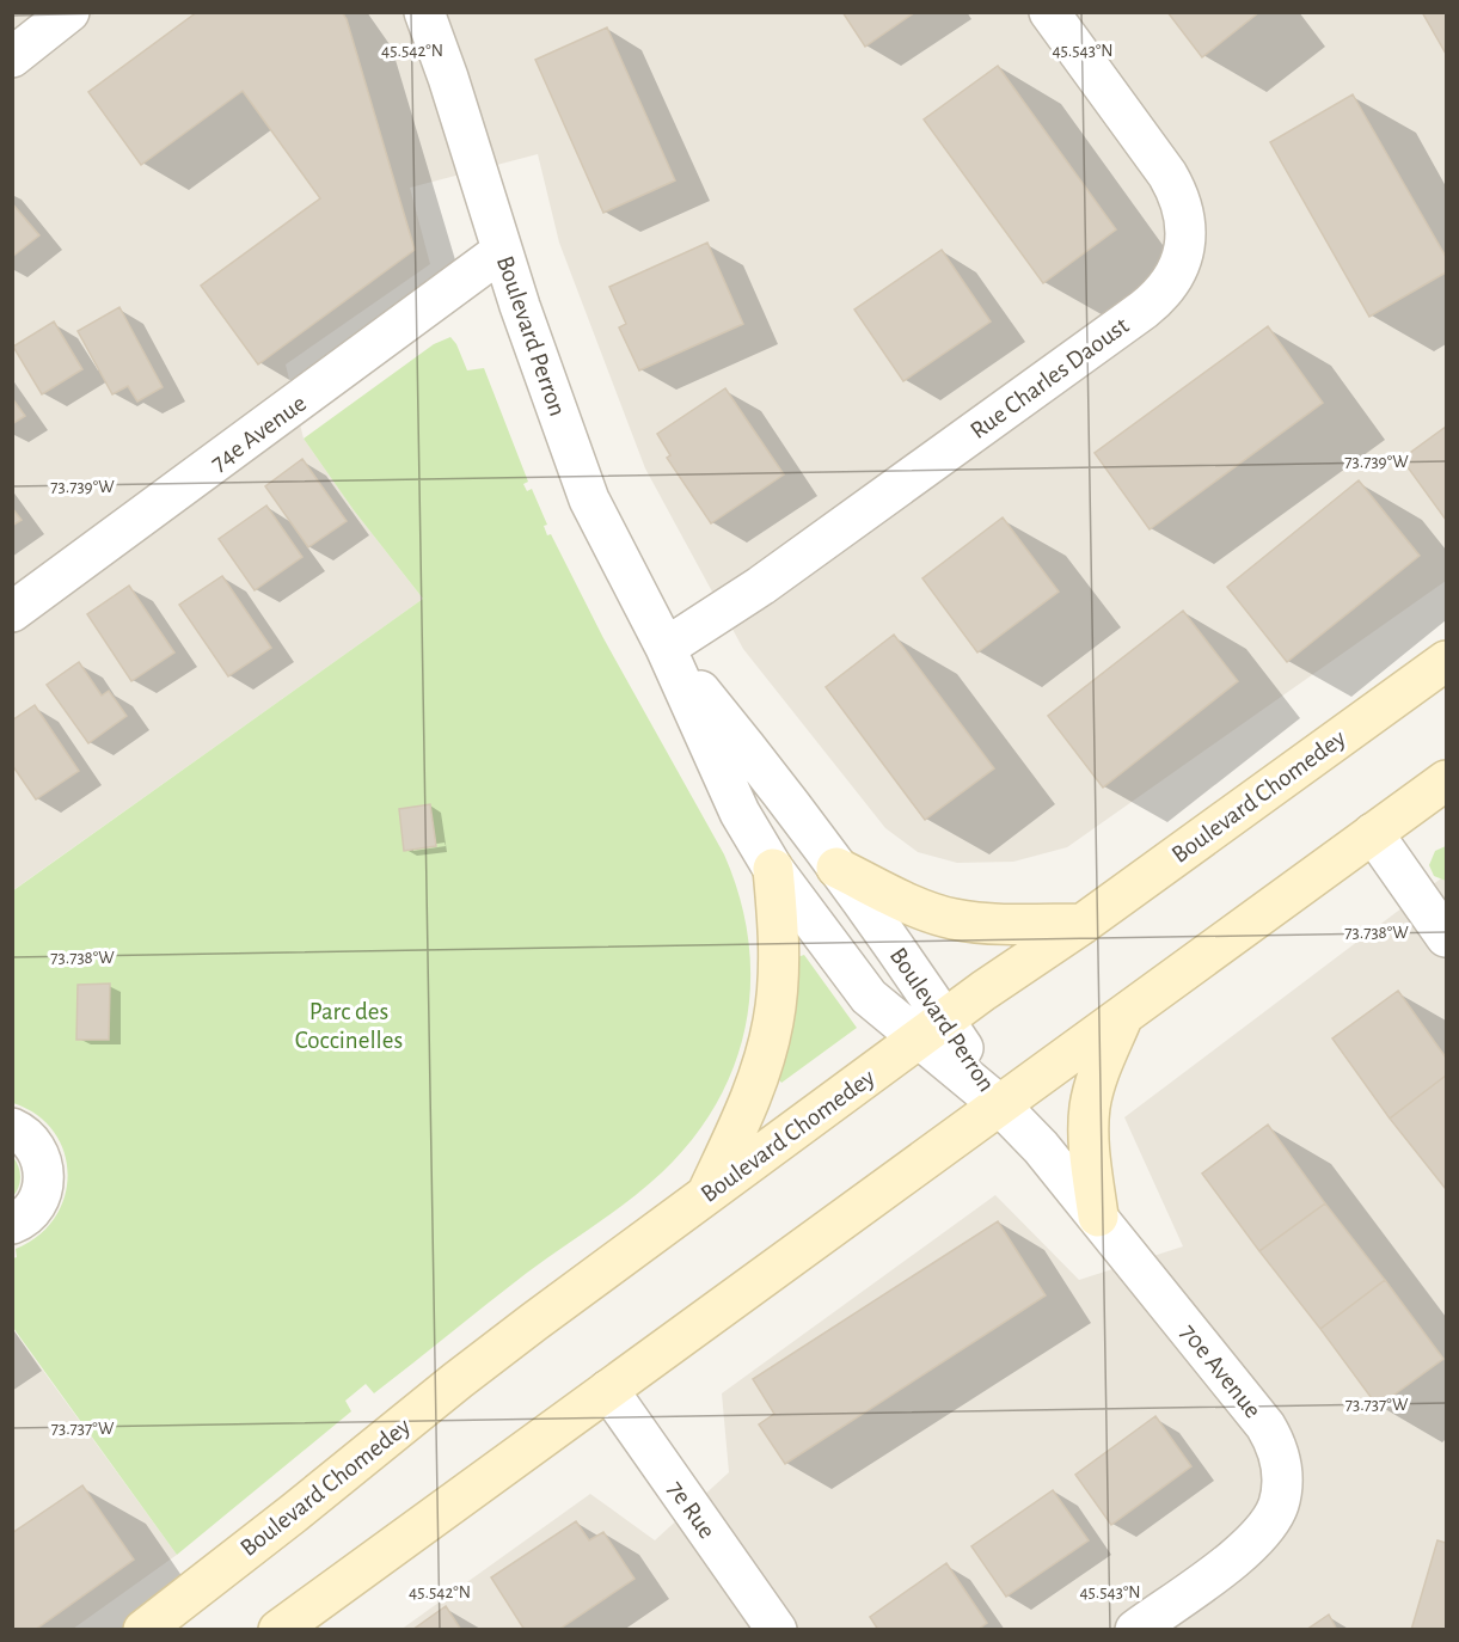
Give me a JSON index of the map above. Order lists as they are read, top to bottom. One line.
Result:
{"streets":{"street":["Boulevard Perron","Rue Charles Daoust","74e Avenue","Boulevard Chomedey","70e Avenue","7e Rue"]},"crossings":[["Boulevard Perron","Rue Charles Daoust"],["Boulevard Perron","74e Avenue"],["Boulevard Perron","Boulevard Chomedey"],["Boulevard Perron","70e Avenue"]],"parks":["Parc des Coccinelles"],"coordinates":["45.542°N","45.543°N","73.739°W","73.738°W","73.737°W"]}
